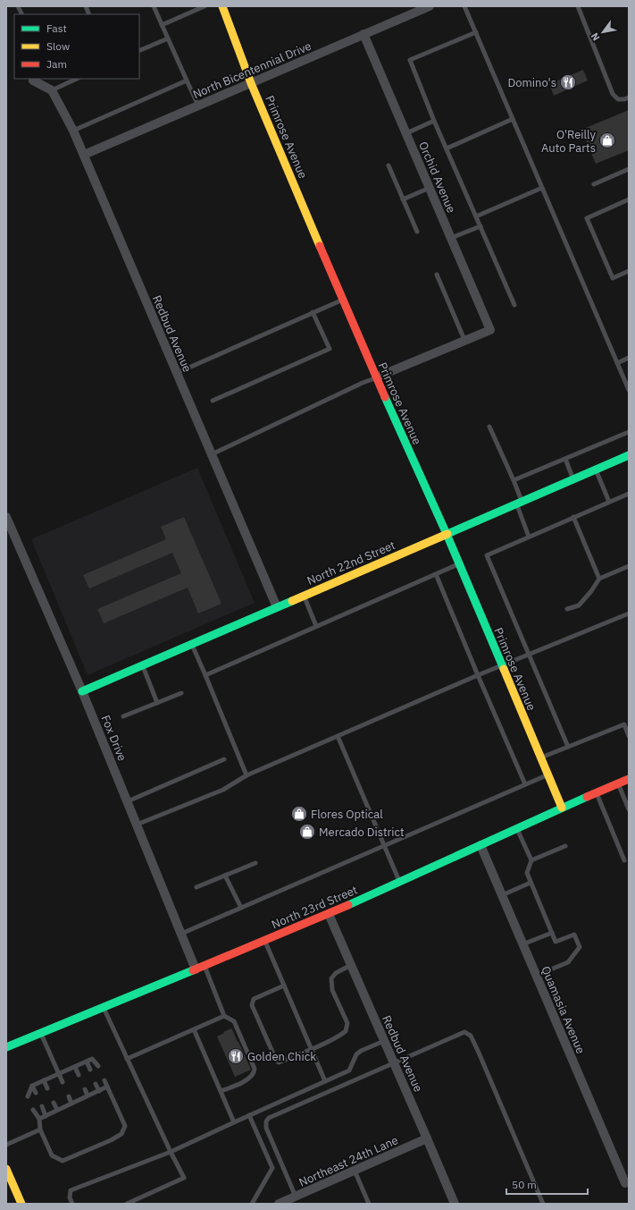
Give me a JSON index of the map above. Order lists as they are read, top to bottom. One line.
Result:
{"streets":{"street":["North Bicentennial Drive","Primrose Avenue","Orchid Avenue","Redbud Avenue","North 22nd Street","Fox Drive","North 23rd Street","Quamasia Avenue","Northeast 24th Lane"]},"crossings":[["North Bicentennial Drive","Primrose Avenue"],["North Bicentennial Drive","Orchid Avenue"],["North Bicentennial Drive","Redbud Avenue"],["Primrose Avenue","North 22nd Street"],["Primrose Avenue","North 23rd Street"],["Redbud Avenue","North 22nd Street"],["Redbud Avenue","North 23rd Street"],["Redbud Avenue","Northeast 24th Lane"],["North 22nd Street","Fox Drive"],["Fox Drive","North 23rd Street"],["North 23rd Street","Quamasia Avenue"]],"places":{"restaurant":["Domino's","Golden Chick"],"shop":["O'Reilly Auto Parts","Flores Optical","Mercado District"]},"legend":["Fast","Slow","Jam"],"scale_bar":"50 m","north":"bottom left"}
